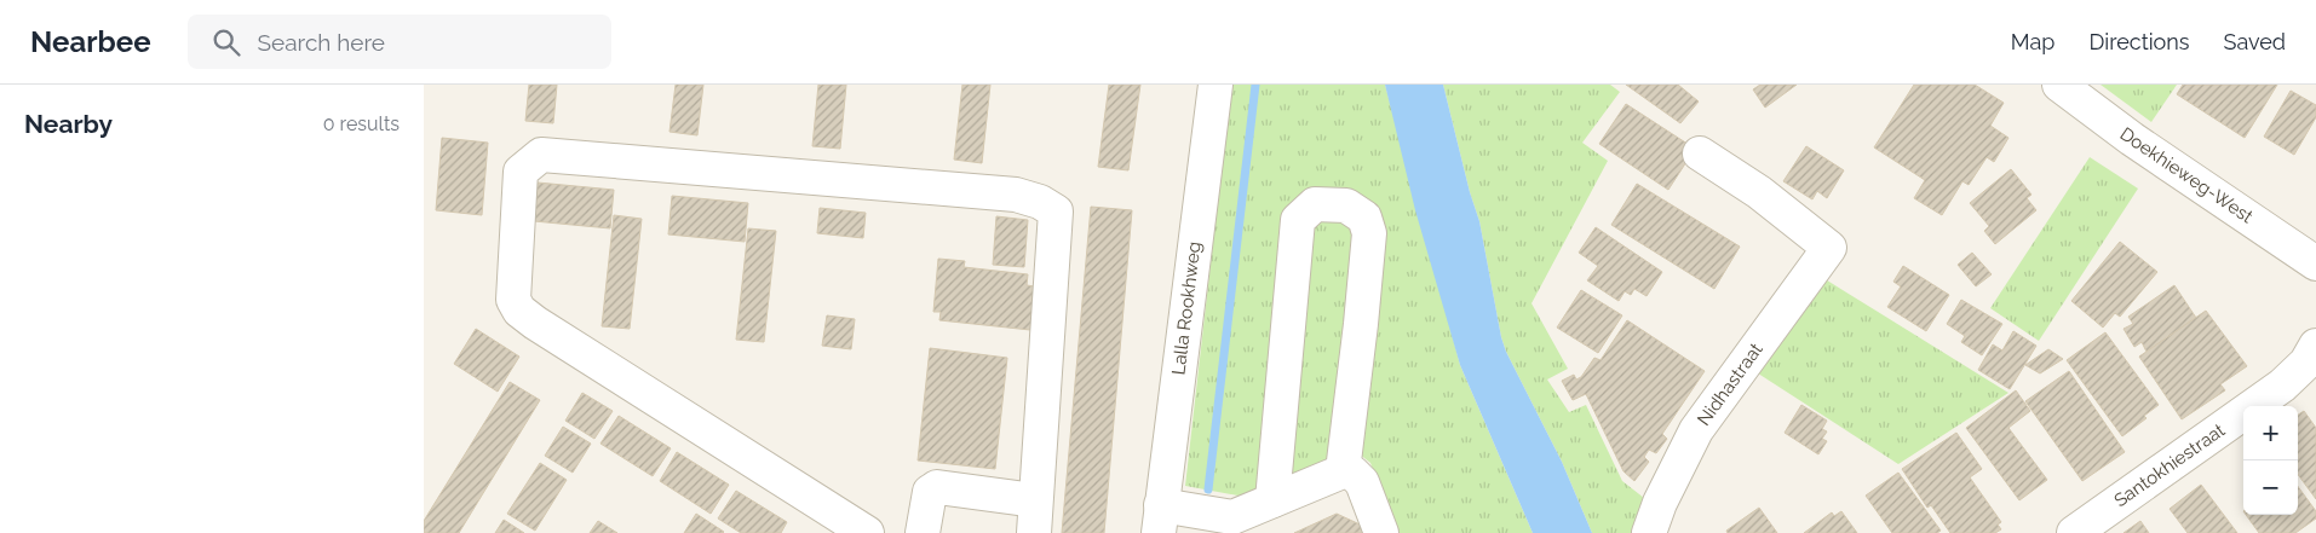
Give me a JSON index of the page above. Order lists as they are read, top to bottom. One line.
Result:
{"streets":{"street":["Doekhieweg-West","Lalla Rookhweg","Nidhastraat","Santokhiestraat"]},"page":{"header":"Nearbee","search":"Search here","nav":["Map","Directions","Saved"],"heading":["Nearby","0 results"],"map_buttons":["+","−"]}}
